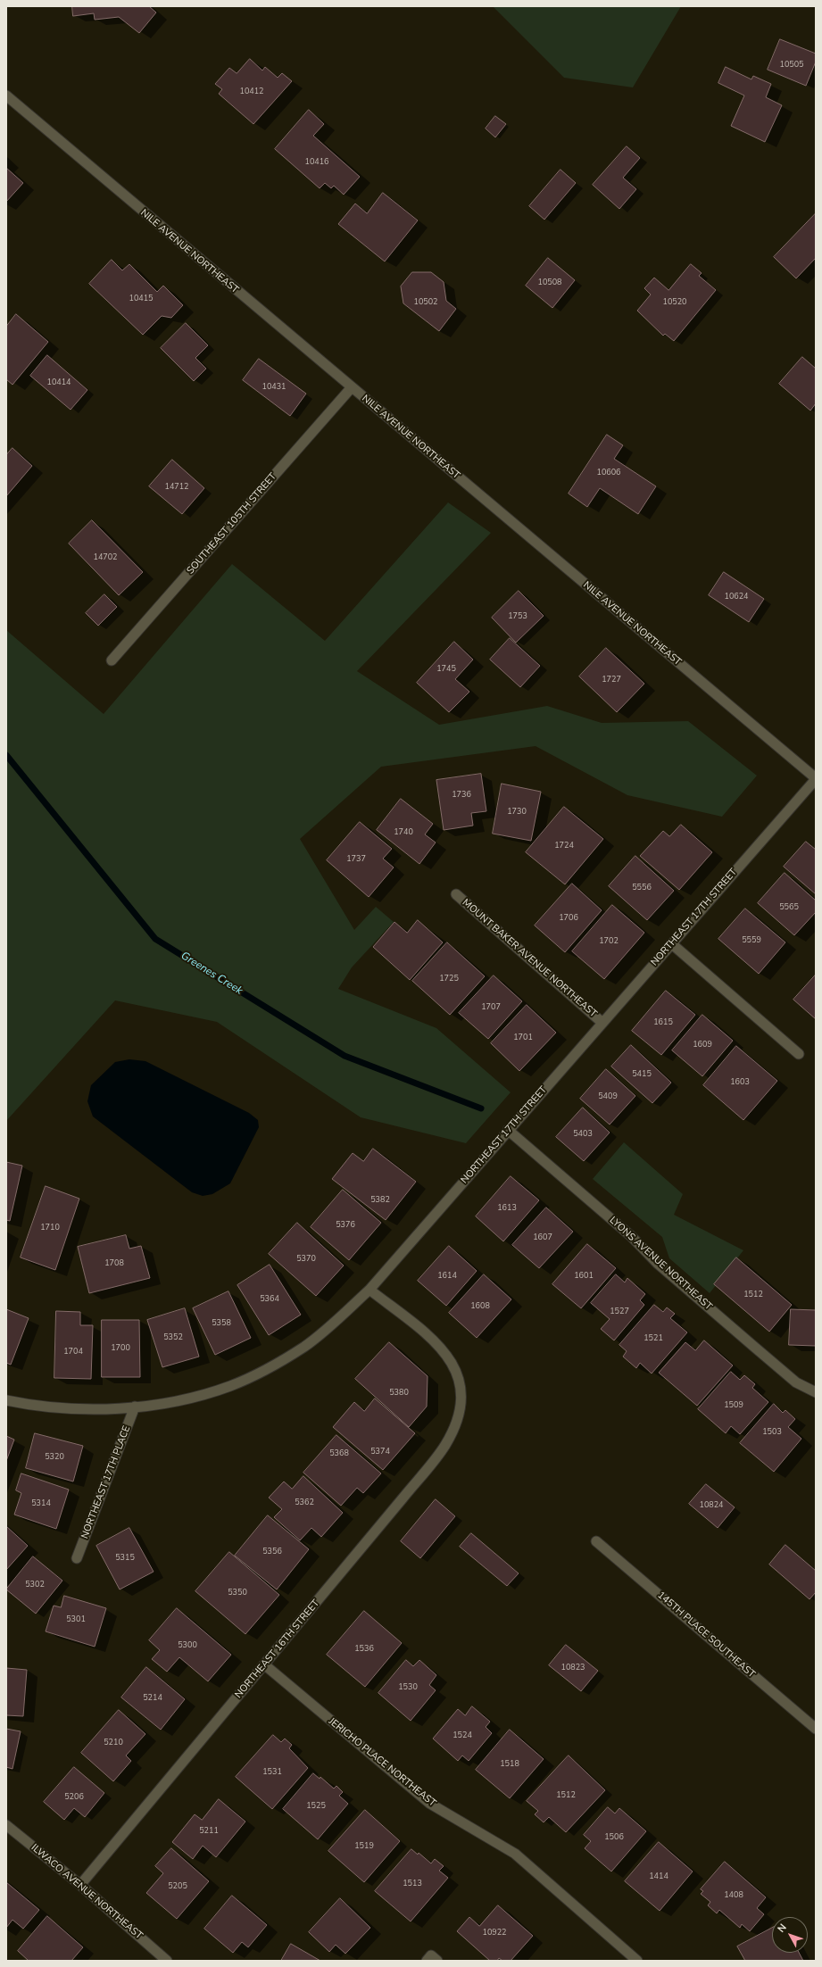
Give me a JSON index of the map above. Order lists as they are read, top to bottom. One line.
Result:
{"streets":{"street":["NILE AVENUE NORTHEAST","SOUTHEAST 105TH STREET","NORTHEAST 17TH STREET","MOUNT BAKER AVENUE NORTHEAST","LYONS AVENUE NORTHEAST","NORTHEAST 17TH PLACE","145TH PLACE SOUTHEAST","NORTHEAST 16TH STREET","JERICHO PLACE NORTHEAST","ILWACO AVENUE NORTHEAST"]},"crossings":[["NILE AVENUE NORTHEAST","SOUTHEAST 105TH STREET"],["NILE AVENUE NORTHEAST","NORTHEAST 17TH STREET"],["NORTHEAST 17TH STREET","MOUNT BAKER AVENUE NORTHEAST"],["NORTHEAST 17TH STREET","LYONS AVENUE NORTHEAST"],["NORTHEAST 17TH STREET","NORTHEAST 17TH PLACE"],["NORTHEAST 17TH STREET","NORTHEAST 16TH STREET"],["NORTHEAST 16TH STREET","JERICHO PLACE NORTHEAST"],["NORTHEAST 16TH STREET","ILWACO AVENUE NORTHEAST"]],"water":["Greenes Creek"],"house_numbers":["10505","10412","10416","10508","10415","10502","10520","10414","10431","10606","14712","14702","10624","1753","1745","1727","1736","1730","1740","1724","1737","5556","5565","1706","5559","1702","1725","1707","1615","1701","1609","5415","1603","5409","5403","5382","1613","5376","1710","1607","5370","1708","1614","1601","1512","5364","1608","1527","5358","5352","1521","1700","1704","5380","1509","1503","5374","5368","5320","5362","5314","10824","5356","5315","5302","5350","5301","5300","1536","10823","1530","5214","1524","5210","1518","1531","1512","5206","1525","5211","1506","1519","1414","1513","5205","1408","10922"],"north":"top left"}
